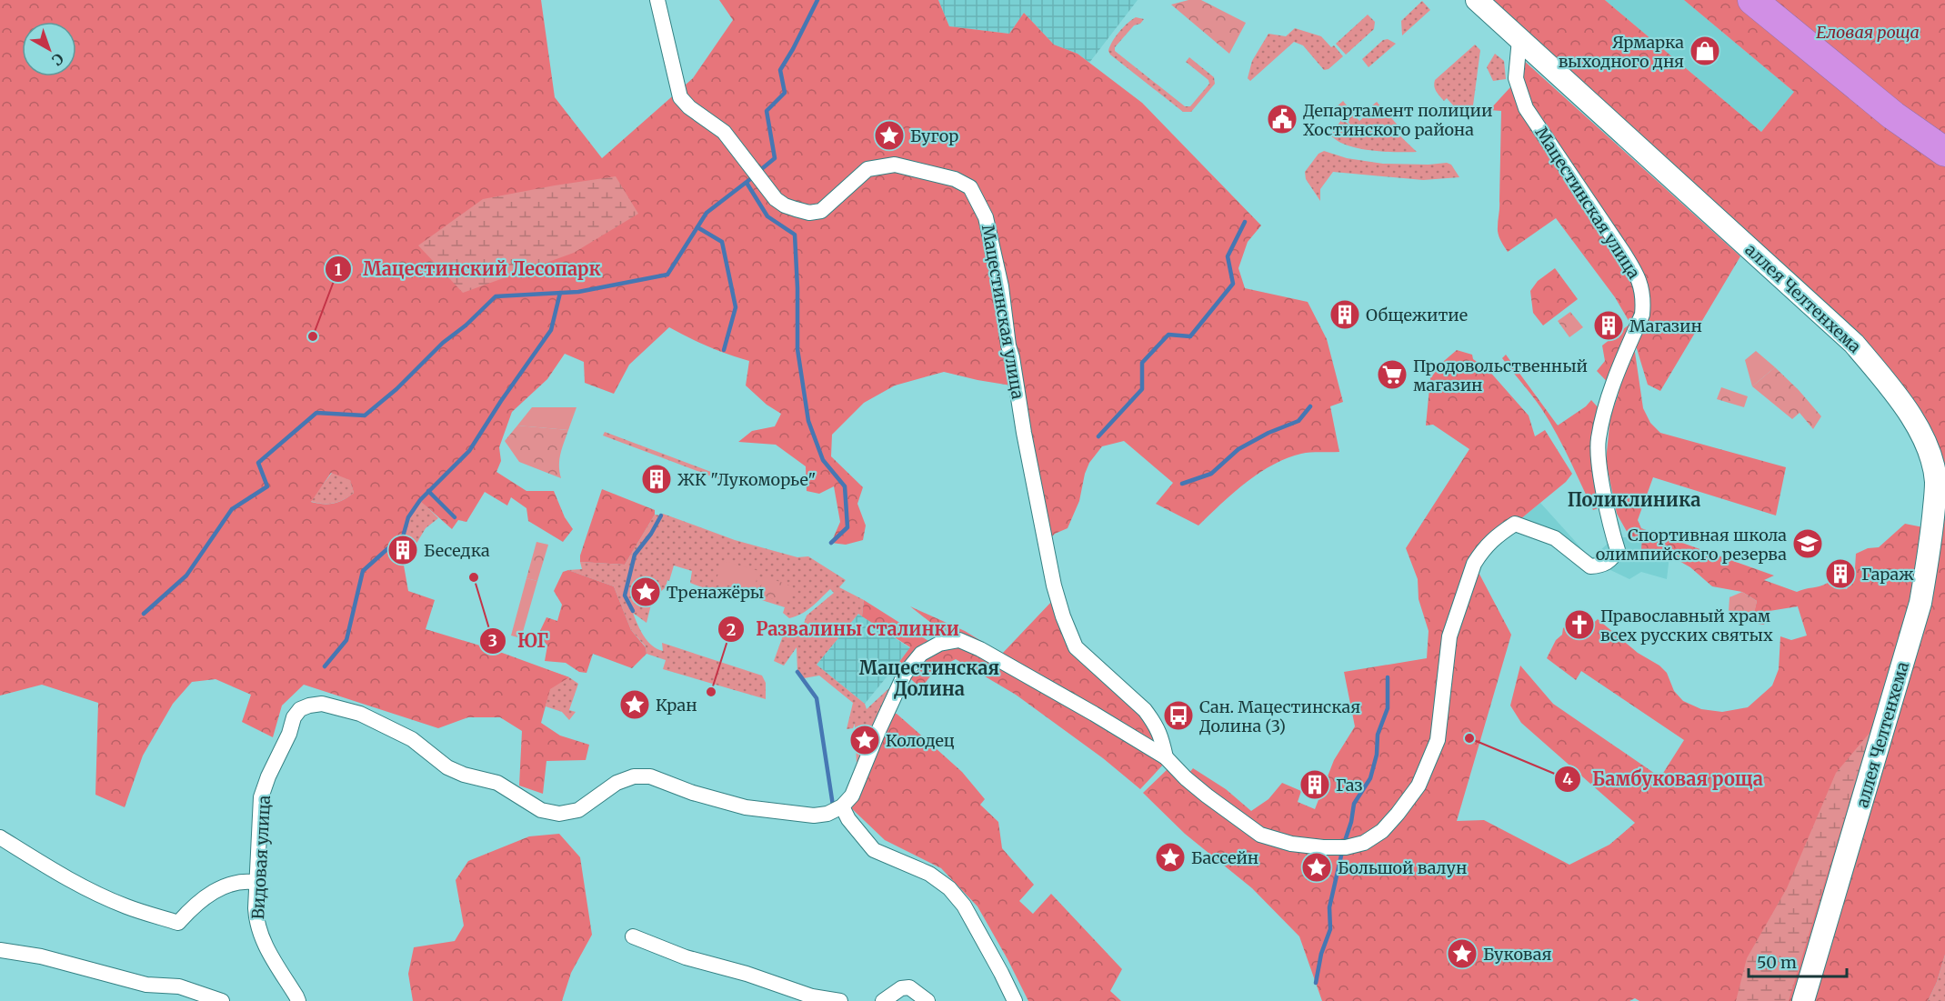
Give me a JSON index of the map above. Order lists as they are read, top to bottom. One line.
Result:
{"streets":{"main road":["аллея Челтенхема"],"street":["Мацестинская улица","Видовая улица"]},"crossings":[["Мацестинская улица","аллея Челтенхема"],["Мацестинская улица","Видовая улица"]],"districts":["Поликлиника","Мацестинская Долина"],"parks":["Еловая роща"],"places":{"shop":["Ярмарка выходного дня"],"public building":["Департамент полиции Хостинского района"],"place":["Бугор","Тренажёры","Кран","Колодец","Бассейн","Большой валун","Буковая"],"building":["Общежитие","Магазин","ЖК \"Лукоморье\"","Беседка","Гараж","Газ"],"other":["Мацестинский Лесопарк","ЮГ","Развалины сталинки","Бамбуковая роща"],"supermarket":["Продовольственный магазин"],"school or university":["Спортивная школа олимпийского резерва"],"church":["Православный храм всех русских святых"],"bus stop":["Сан. Мацестинская Долина (3)"]},"scale_bar":"50 m","north":"bottom right"}
